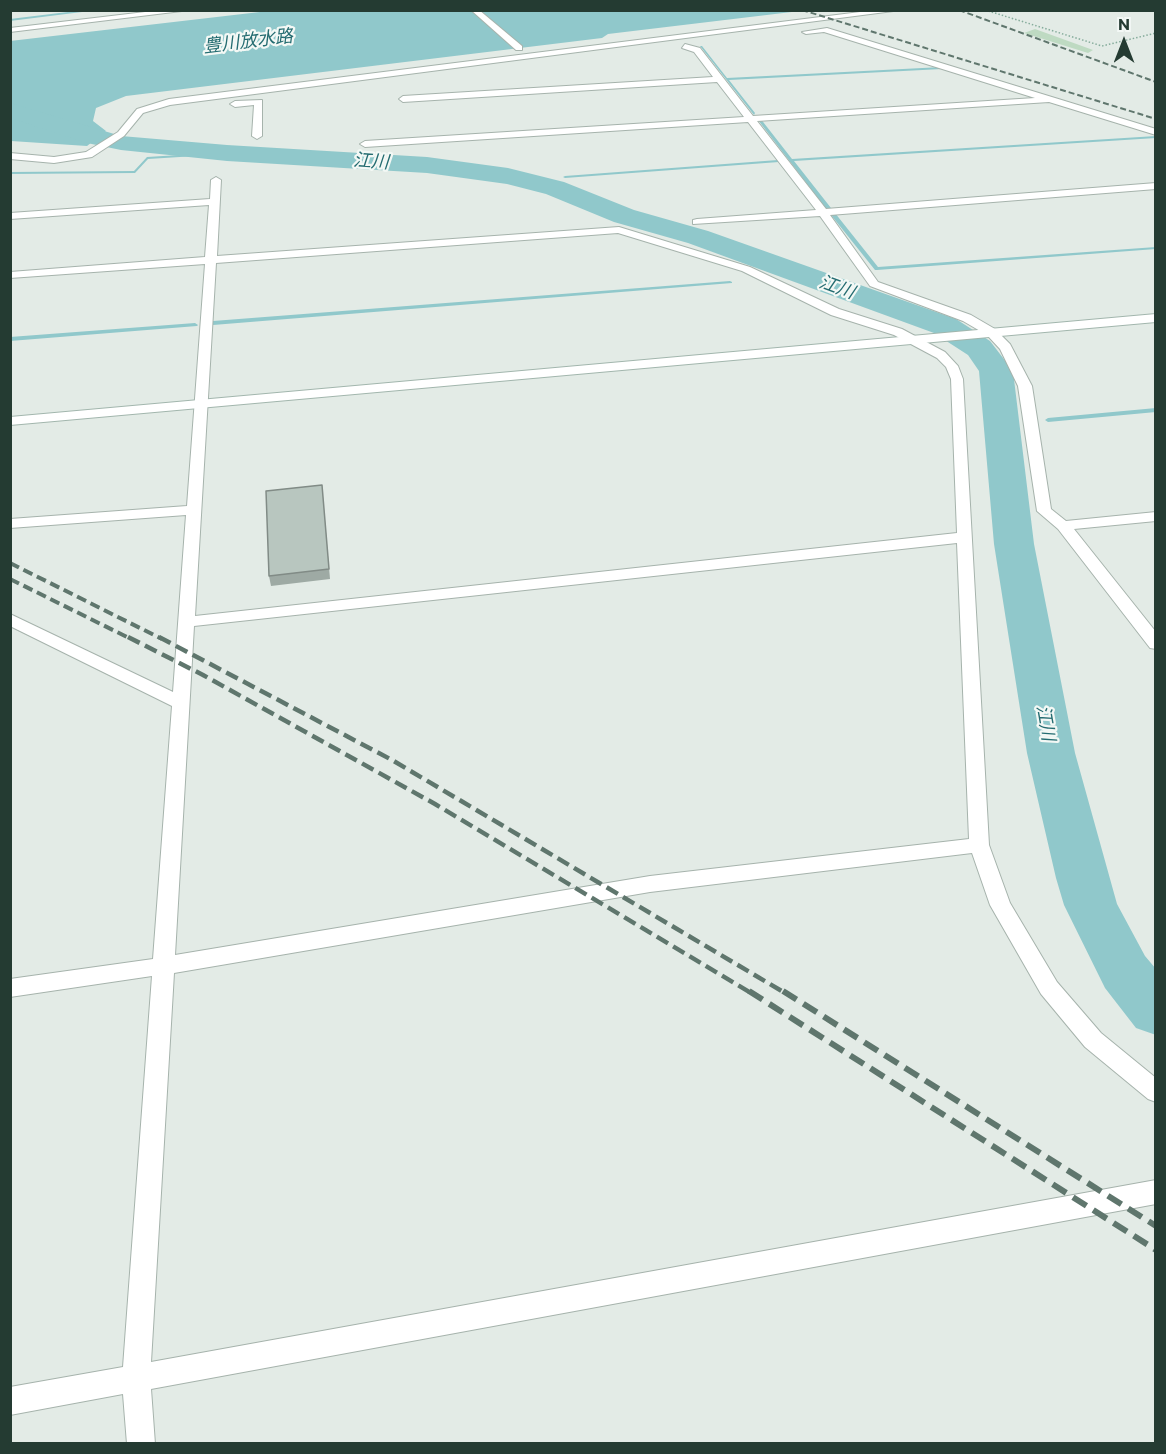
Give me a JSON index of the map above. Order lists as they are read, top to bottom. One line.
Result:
{"water":["豊川放水路","江川"],"north":"top"}
